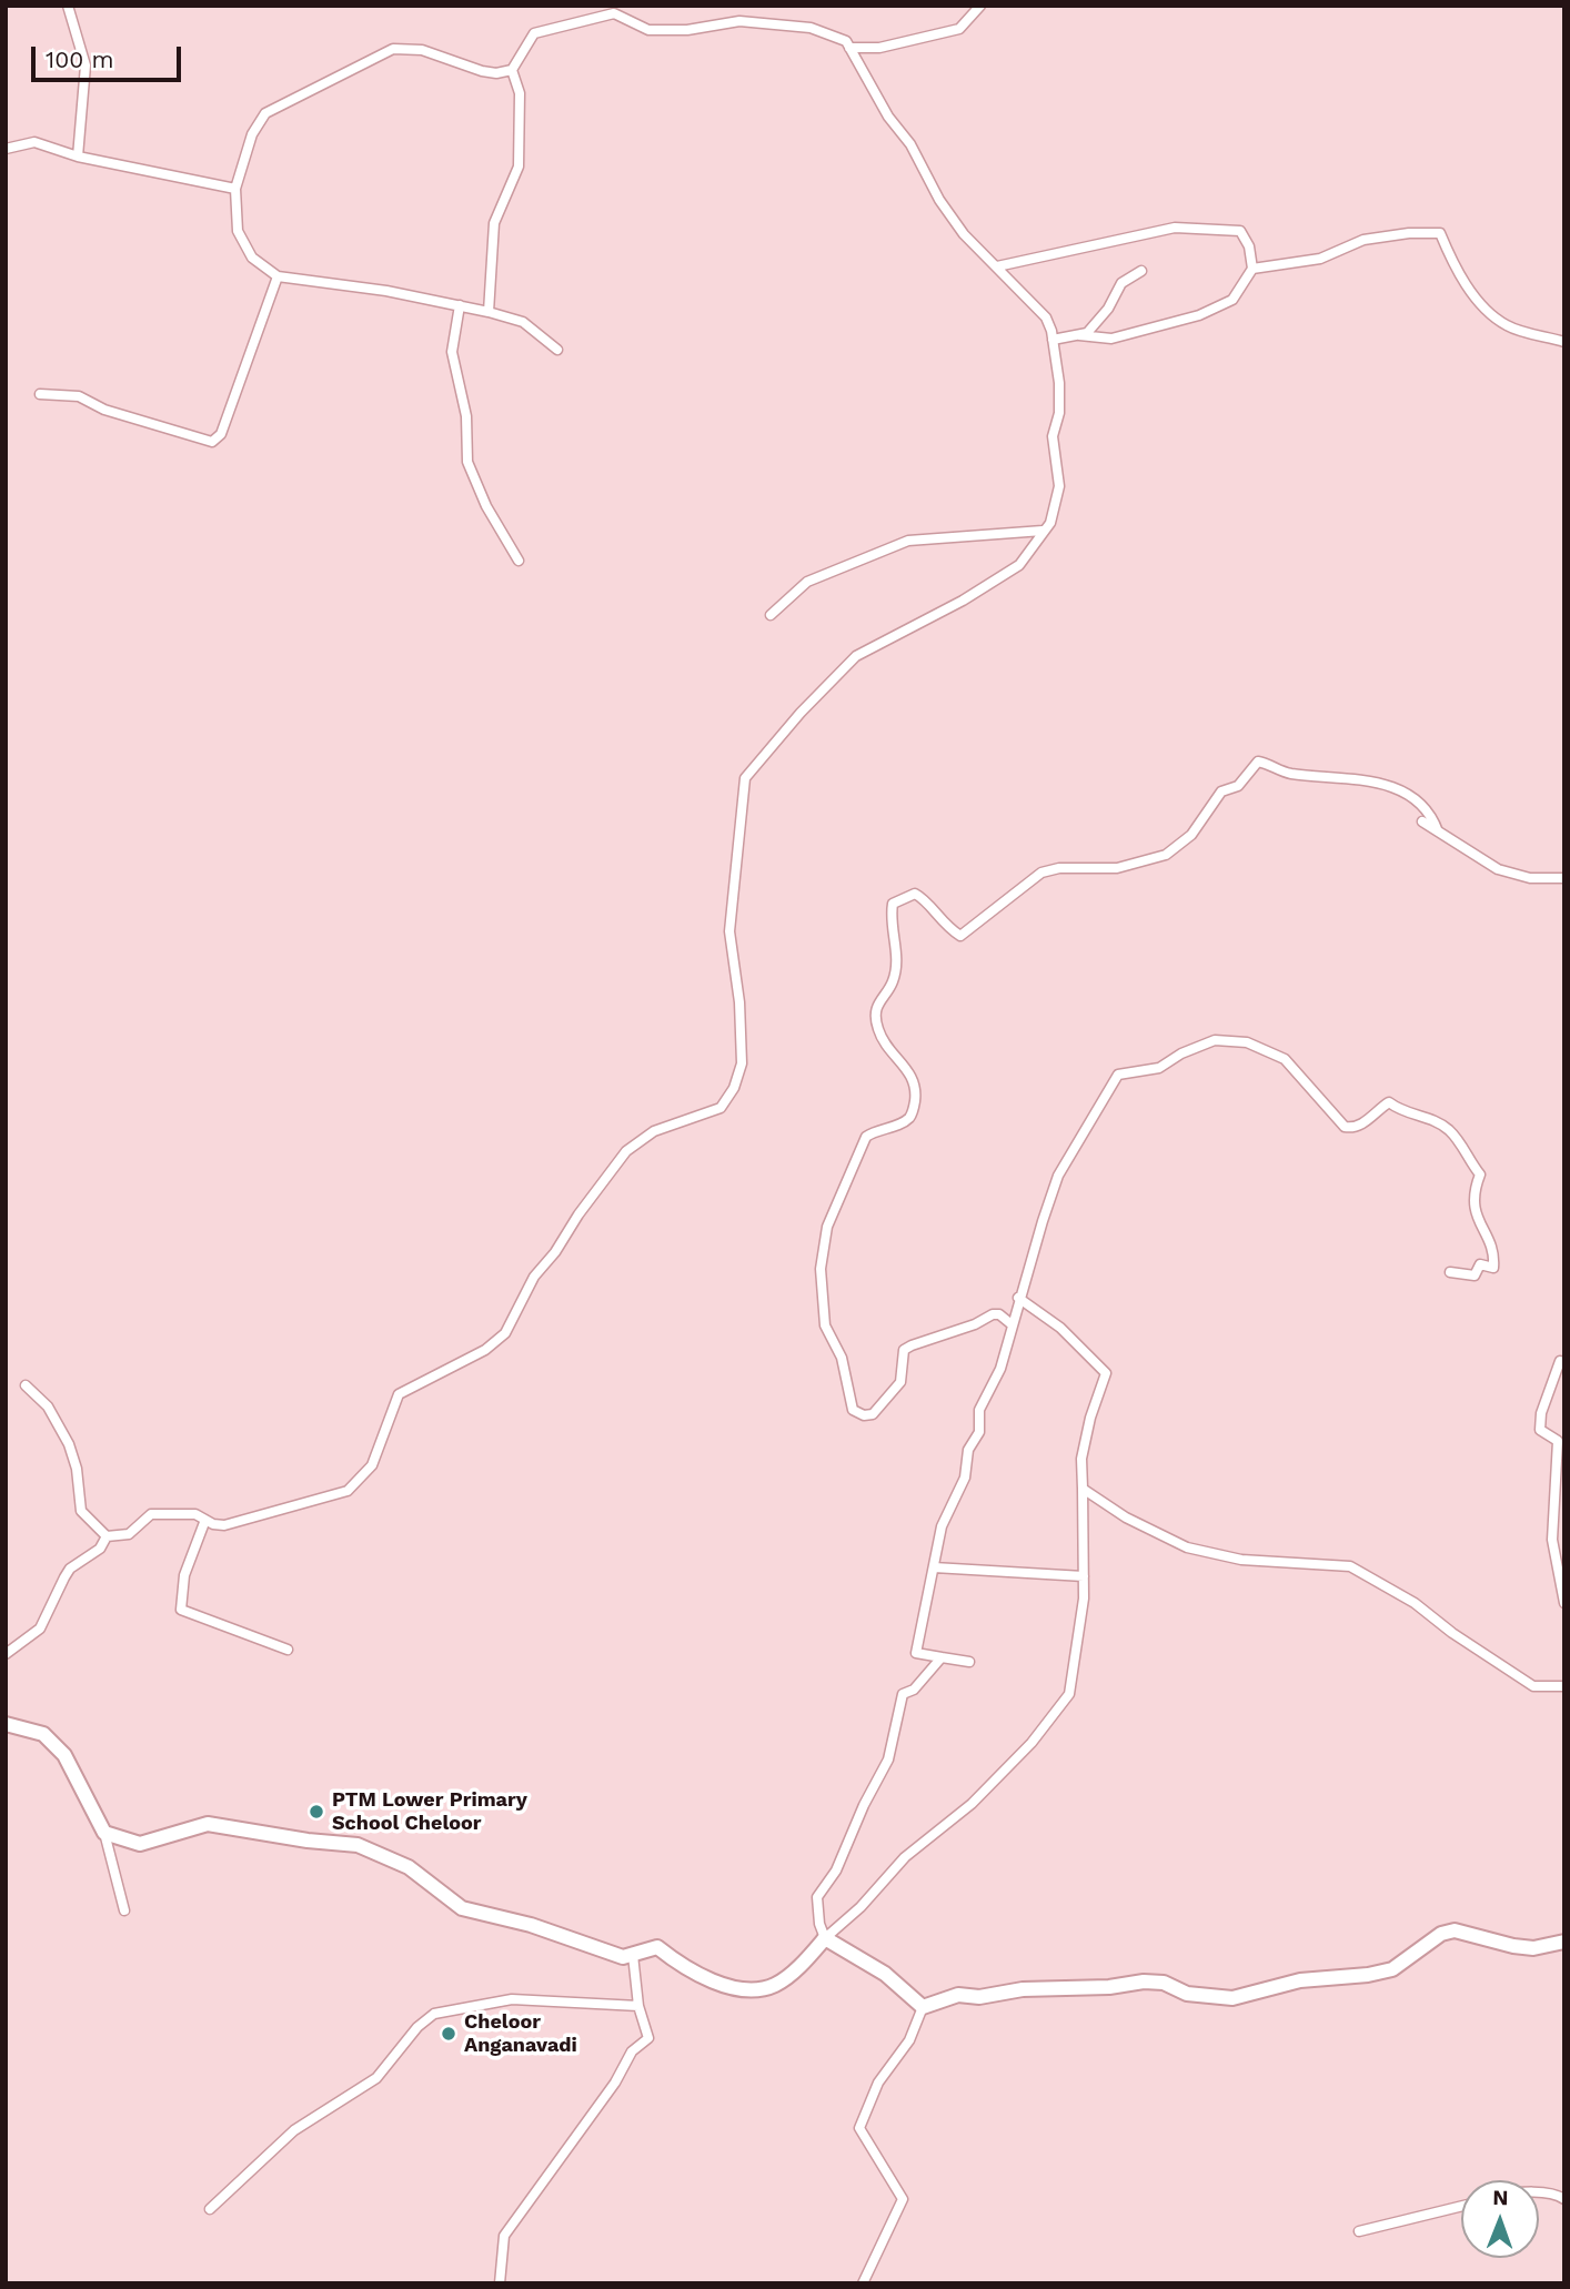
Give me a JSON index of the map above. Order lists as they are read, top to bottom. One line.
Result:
{"places":["PTM Lower Primary School Cheloor","Cheloor Anganavadi"],"scale_bar":"100 m","north":"top"}
